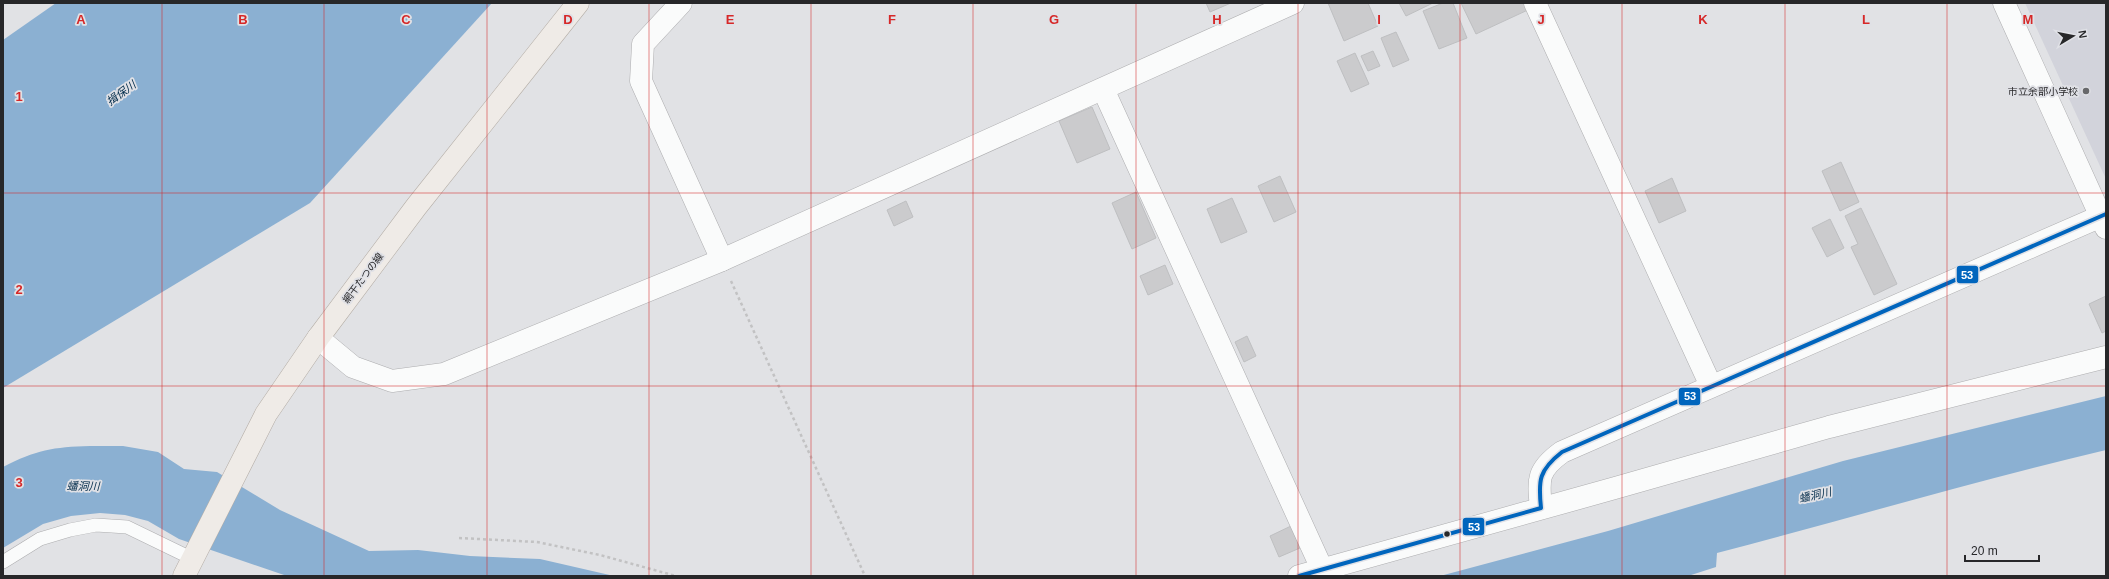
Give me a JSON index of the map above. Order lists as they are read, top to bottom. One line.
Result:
{"streets":{"main road":["網干たつの線"]},"water":["揖保川","蟠洞川"],"places":["市立余部小学校"],"lines":["transit line 53"],"scale_bar":"20 m","north":"right","grid":{"columns":["A","B","C","D","E","F","G","H","I","J","K","L","M"],"rows":["1","2","3"]}}
